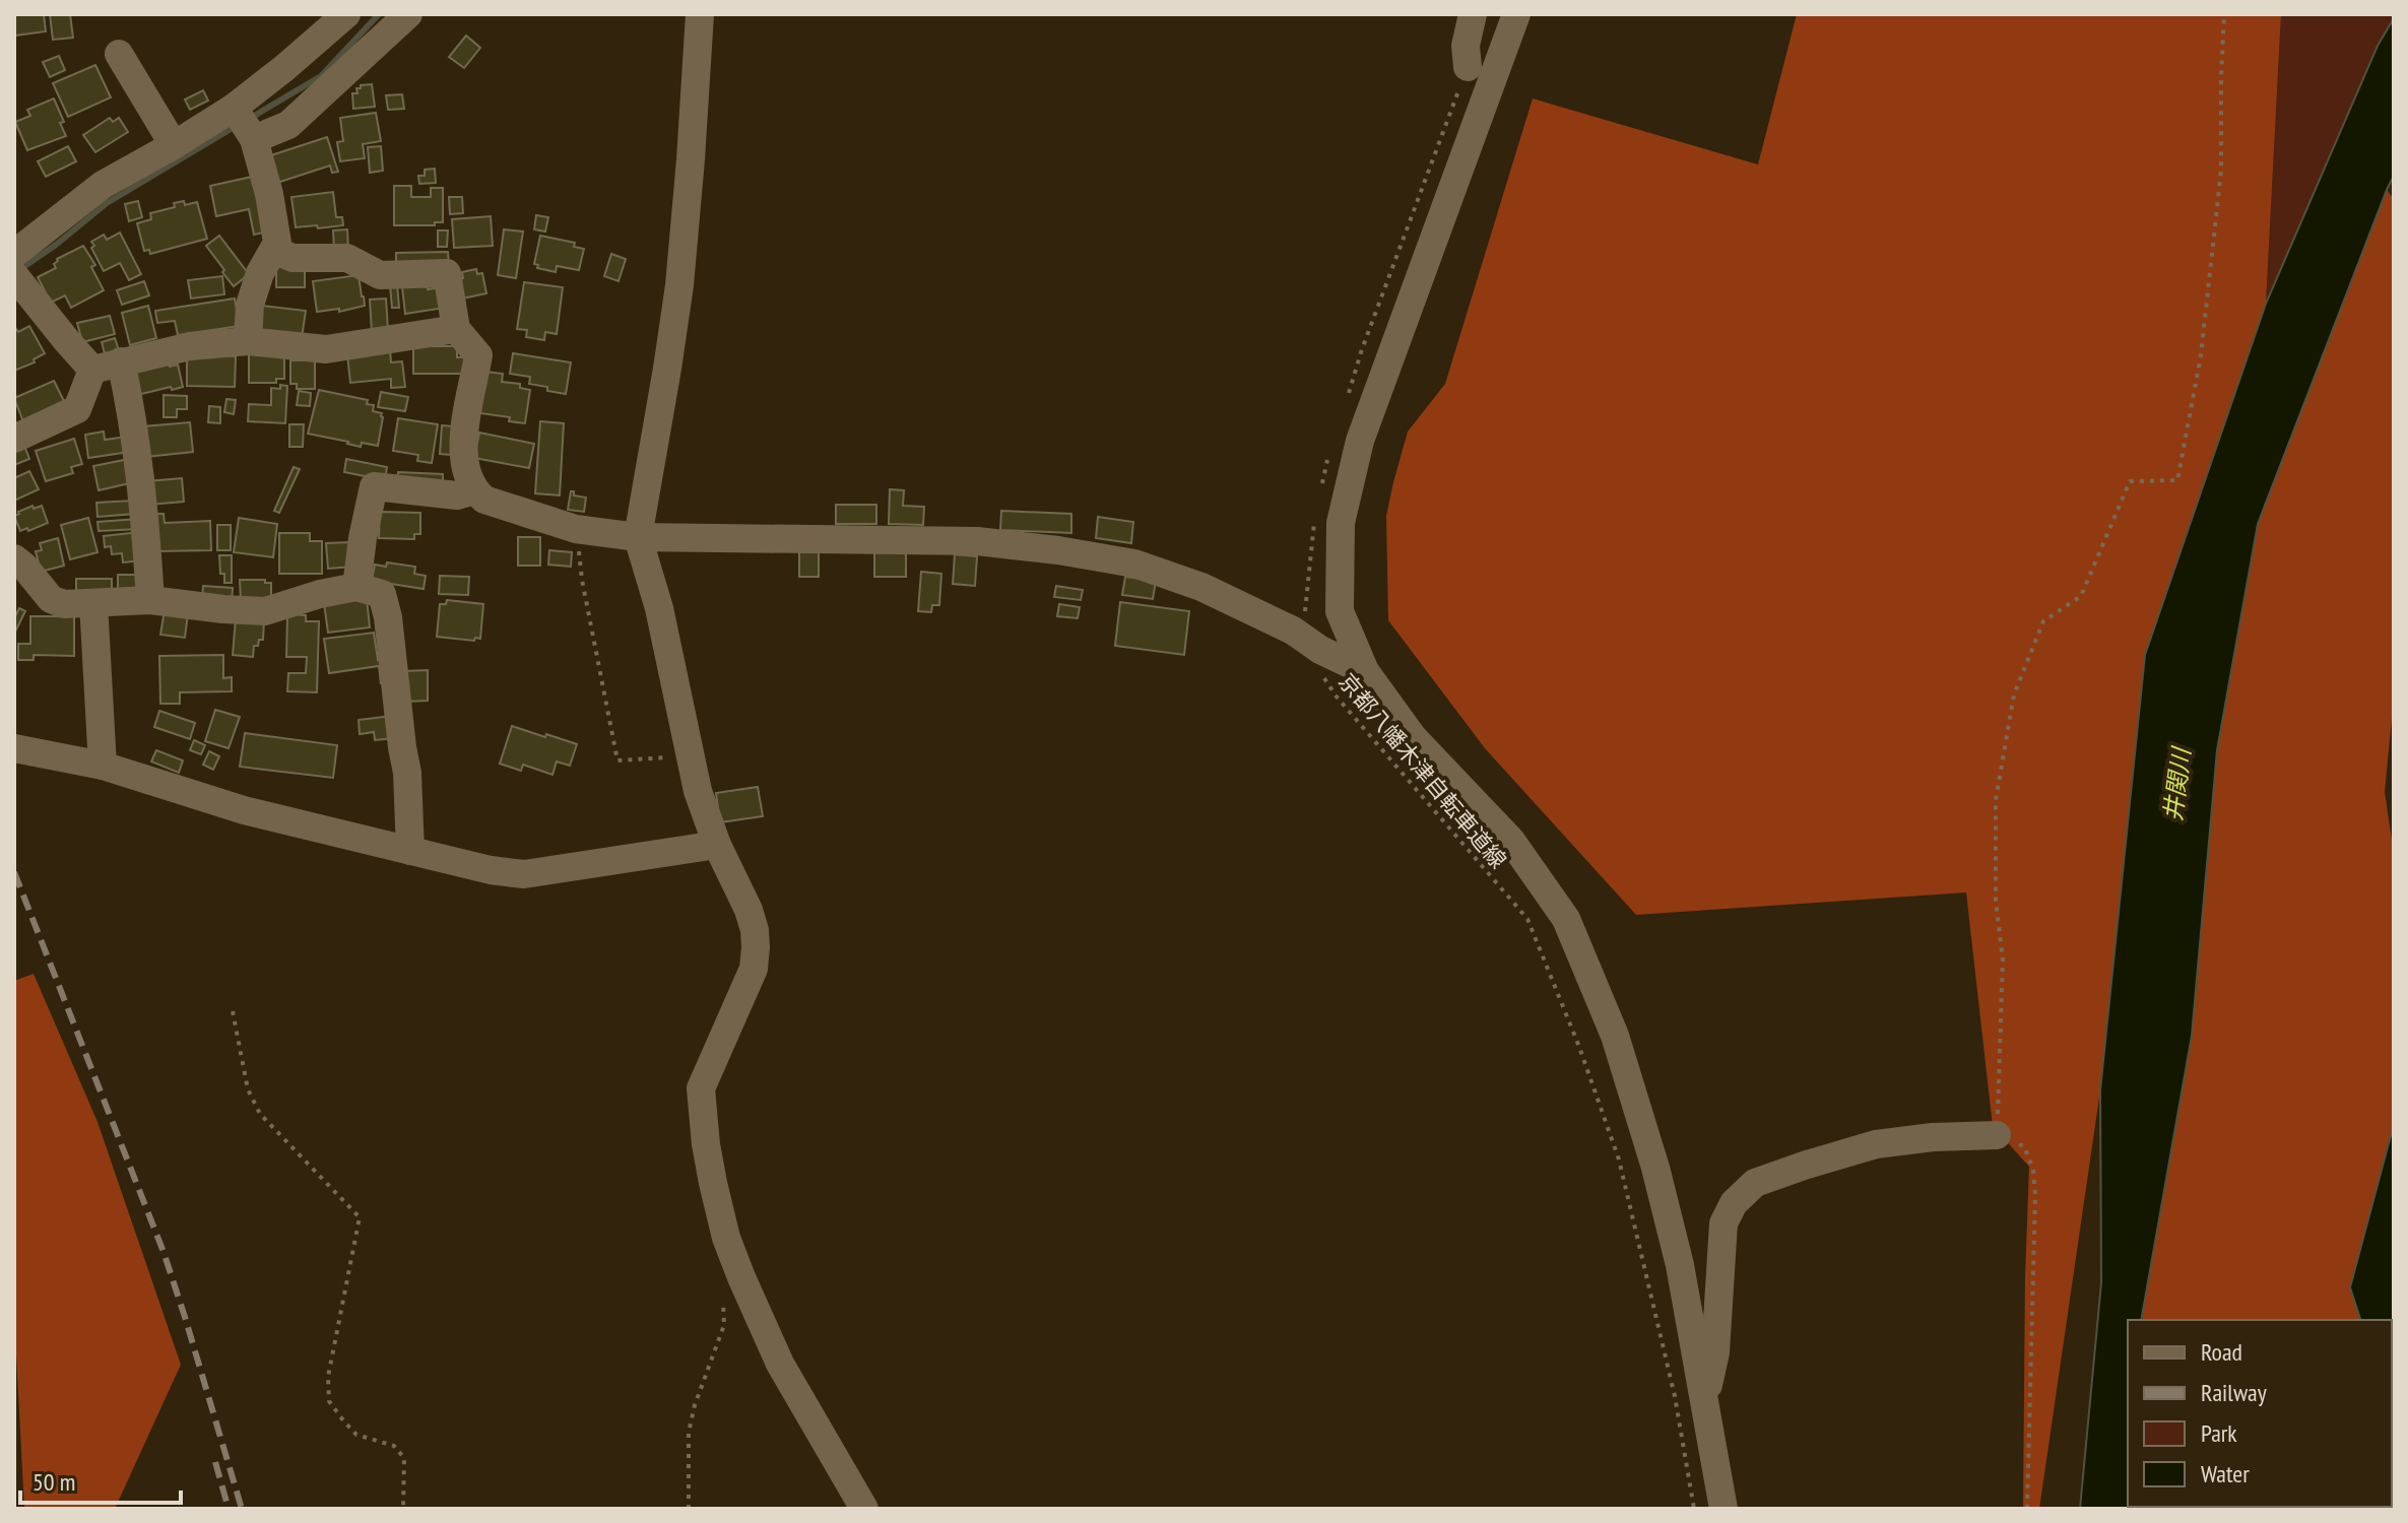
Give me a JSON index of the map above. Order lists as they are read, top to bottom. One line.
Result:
{"streets":{"path":["京都八幡木津自転車道線"]},"water":["井関川"],"legend":["Road","Railway","Park","Water"],"scale_bar":"50 m"}
